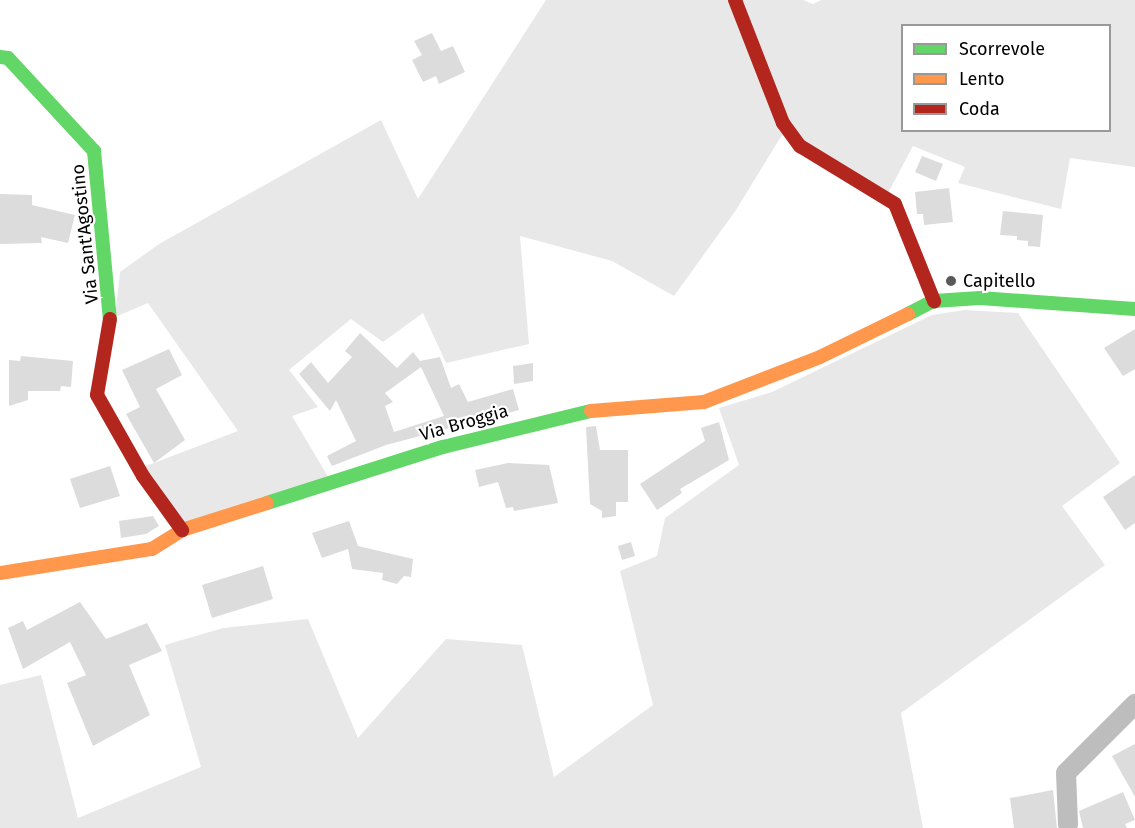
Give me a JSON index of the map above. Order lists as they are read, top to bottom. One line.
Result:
{"streets":{"street":["Via Sant'Agostino","Via Broggia"]},"crossings":[["Via Sant'Agostino","Via Broggia"]],"places":["Capitello"],"legend":["Scorrevole","Lento","Coda"]}
